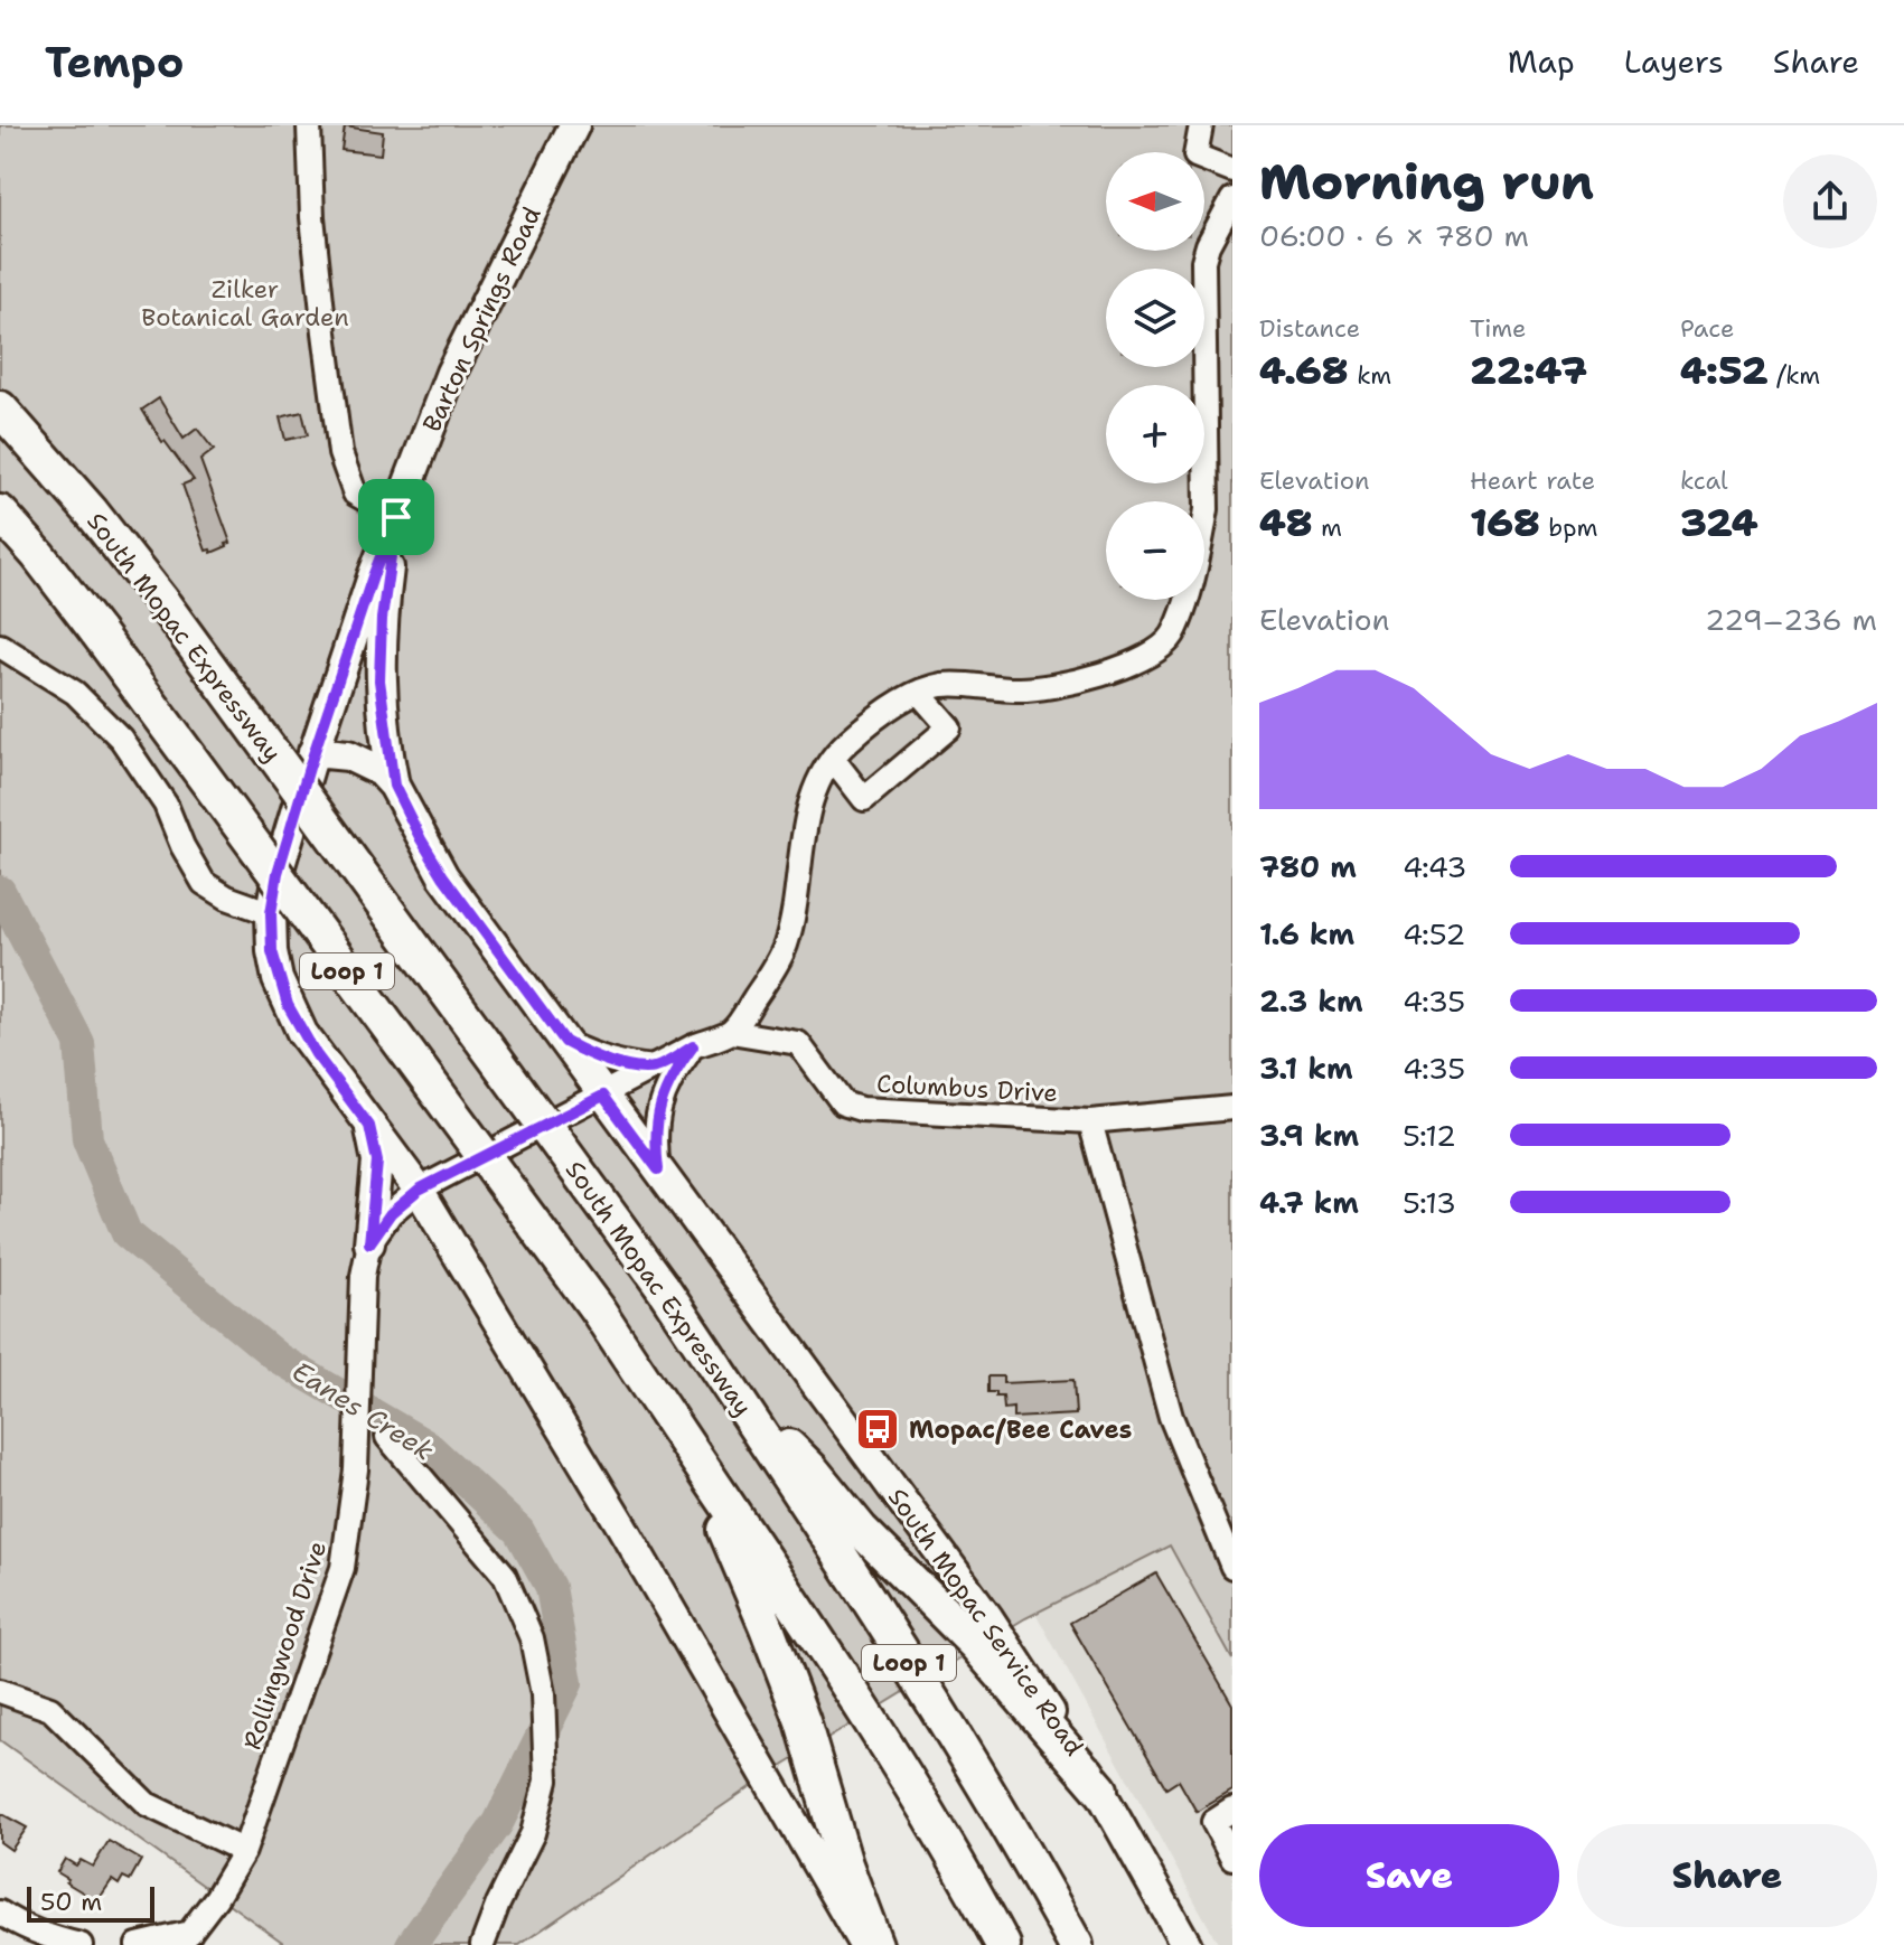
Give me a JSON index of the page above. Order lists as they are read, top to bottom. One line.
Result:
{"streets":{"highway":["South Mopac Expressway","Loop 1"],"main road":["Barton Springs Road","South Mopac Service Road"],"street":["Columbus Drive","Rollingwood Drive"]},"crossings":[["Barton Springs Road","South Mopac Service Road"],["Columbus Drive","Rollingwood Drive"],["South Mopac Service Road","Rollingwood Drive"]],"water":["Eanes Creek"],"parks":["Zilker Botanical Garden"],"places":{"bus stop":["Mopac/Bee Caves"]},"scale_bar":"50 m","north":"left","page":{"header":"Tempo","nav":["Map","Layers","Share"],"heading":["Morning run","06:00 · 6 × 780 m"],"map_buttons":["+","−"],"stats":[["Distance","4.68 km"],["Time","22:47"],["Pace","4:52 /km"],["Elevation","48 m"],["Heart rate","168 bpm"],["kcal","324"]],"chart":["Elevation","229–236 m"],"list":[{"name":"780 m","note":"4:43"},{"name":"1.6 km","note":"4:52"},{"name":"2.3 km","note":"4:35"},{"name":"3.1 km","note":"4:35"},{"name":"3.9 km","note":"5:12"},{"name":"4.7 km","note":"5:13"}],"buttons":["Save","Share"],"scale":"50 m"}}
